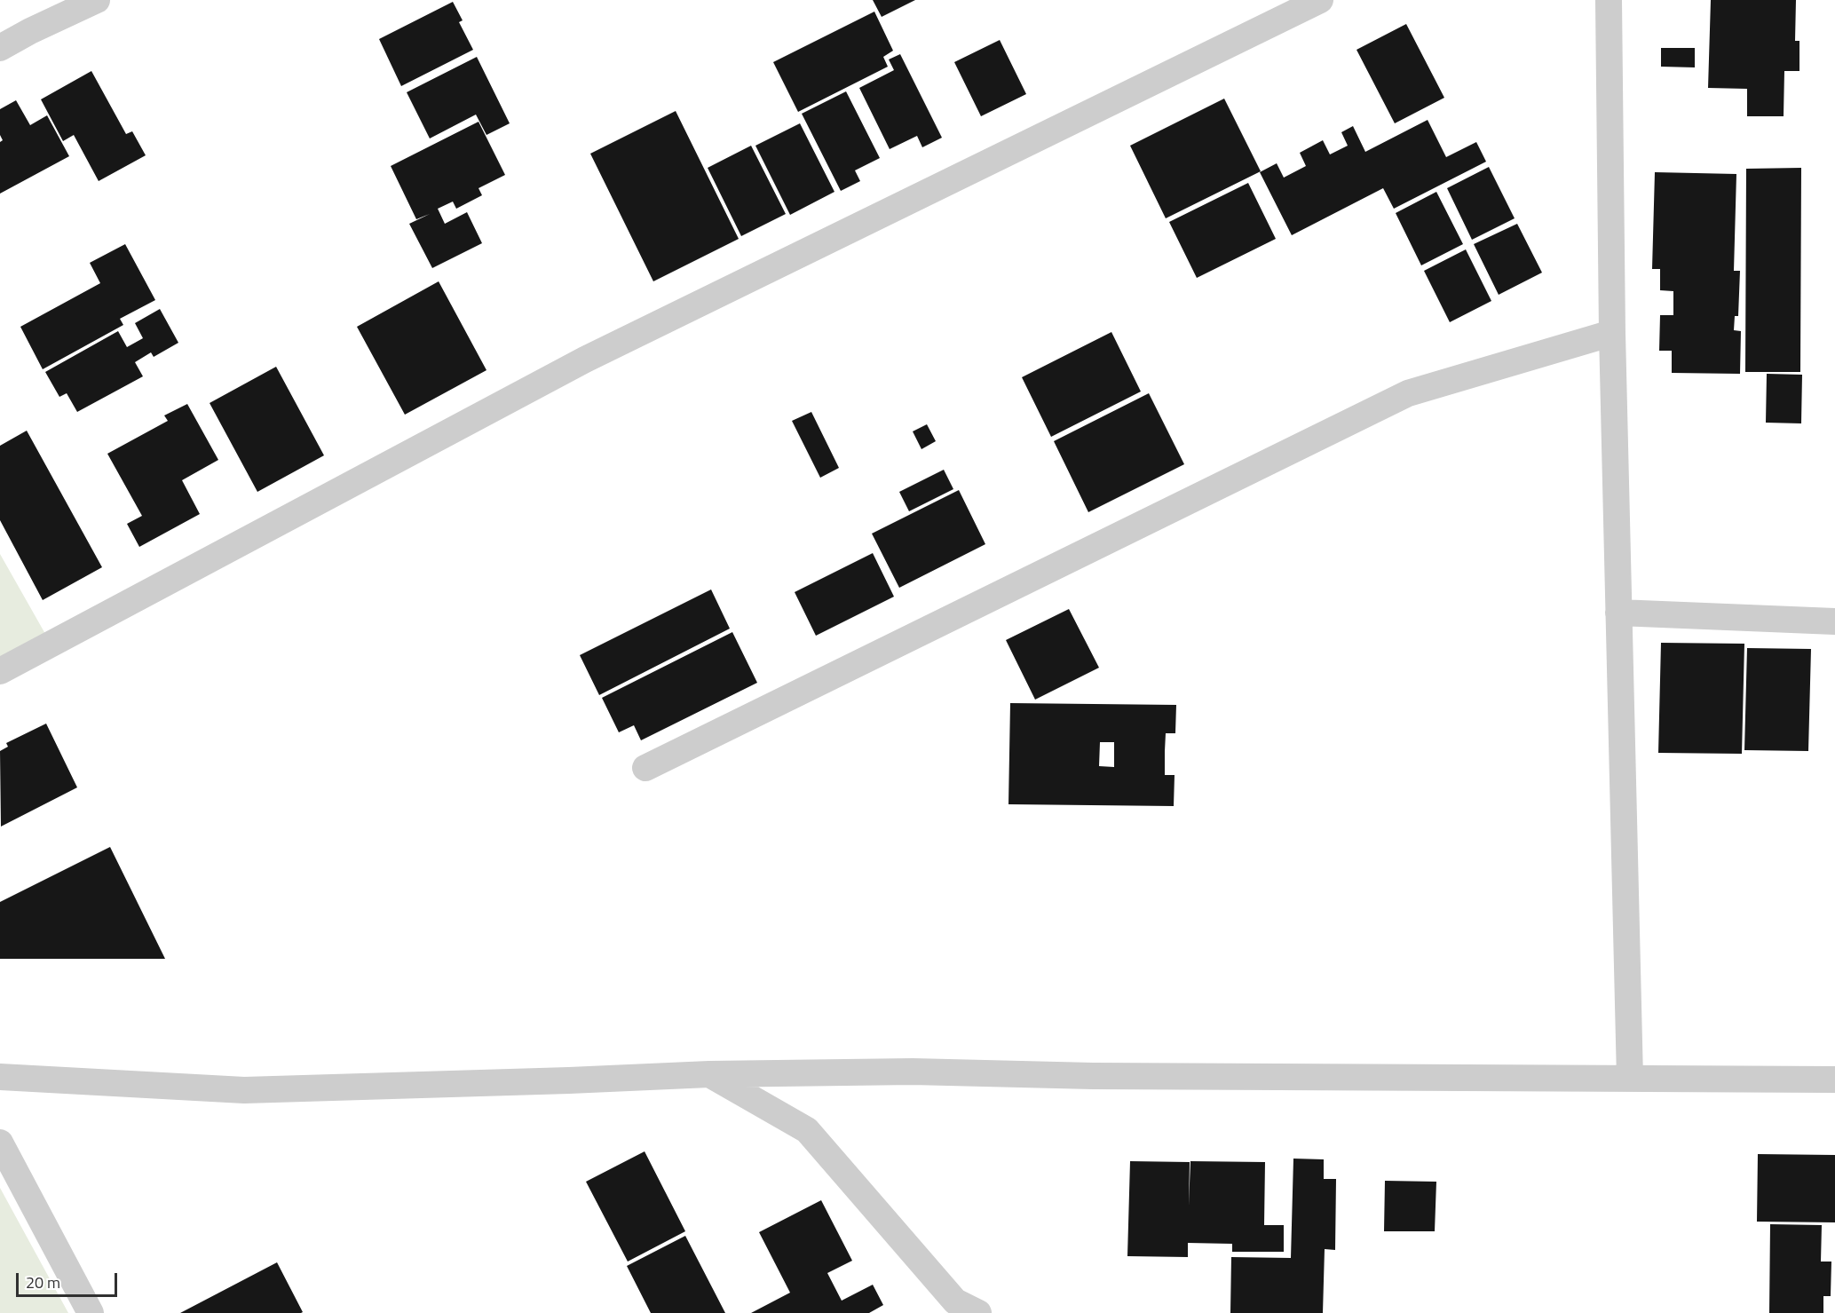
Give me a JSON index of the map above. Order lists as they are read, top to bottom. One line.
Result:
{"scale_bar":"20 m"}
